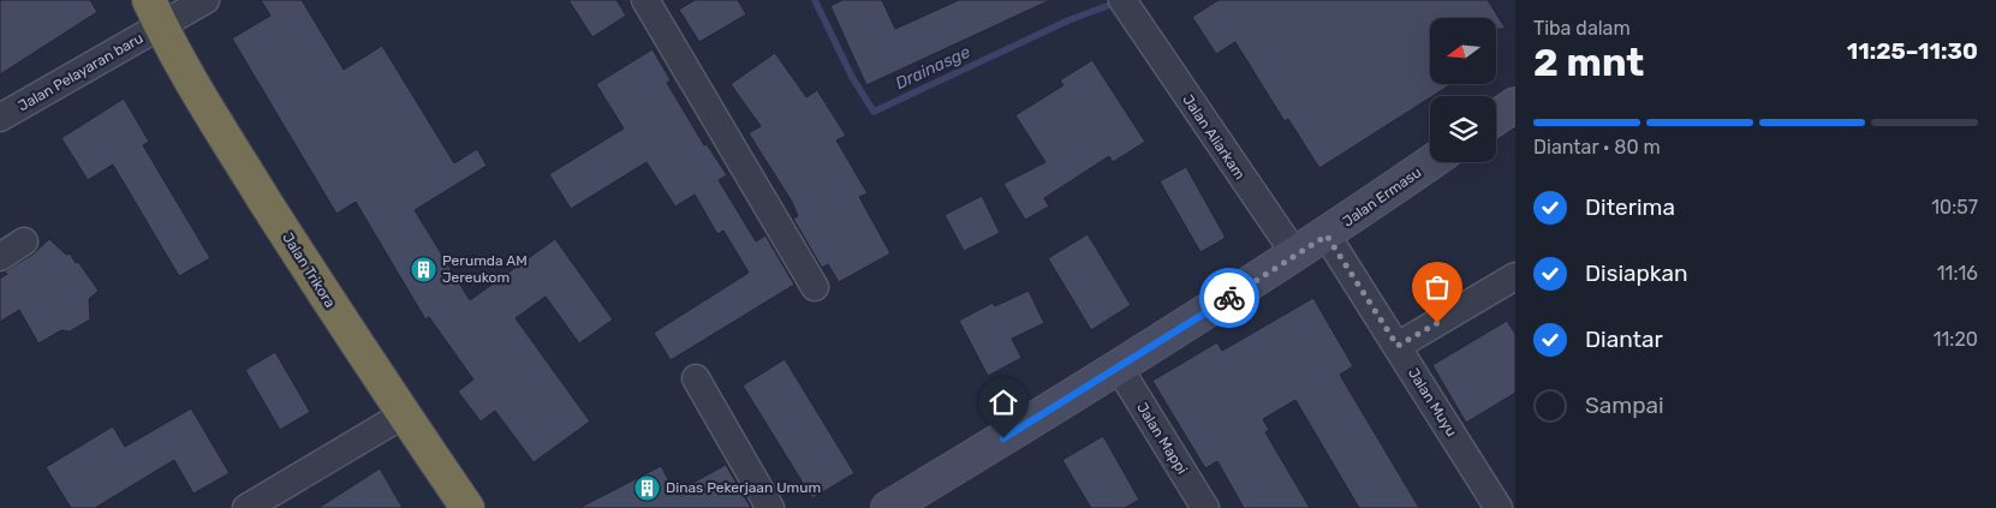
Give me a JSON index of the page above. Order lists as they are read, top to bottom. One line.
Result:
{"streets":{"highway":["Jalan Trikora"],"street":["Jalan Pelayaran baru","Jalan Aliarkam","Jalan Ermasu","Jalan Muyu","Jalan Mappi"]},"crossings":[["Jalan Pelayaran baru","Jalan Trikora"],["Jalan Aliarkam","Jalan Ermasu"],["Jalan Ermasu","Jalan Muyu"],["Jalan Ermasu","Jalan Mappi"]],"water":["Drainasge"],"places":{"building":["Perumda AM Jereukom","Dinas Pekerjaan Umum"]},"north":"left","page":{"heading":["2 mnt","Tiba dalam","11:25–11:30"],"bar":"Diantar · 80 m","list":[["Diterima","10:57"],["Disiapkan","11:16"],["Diantar","11:20"],"Sampai"]}}
